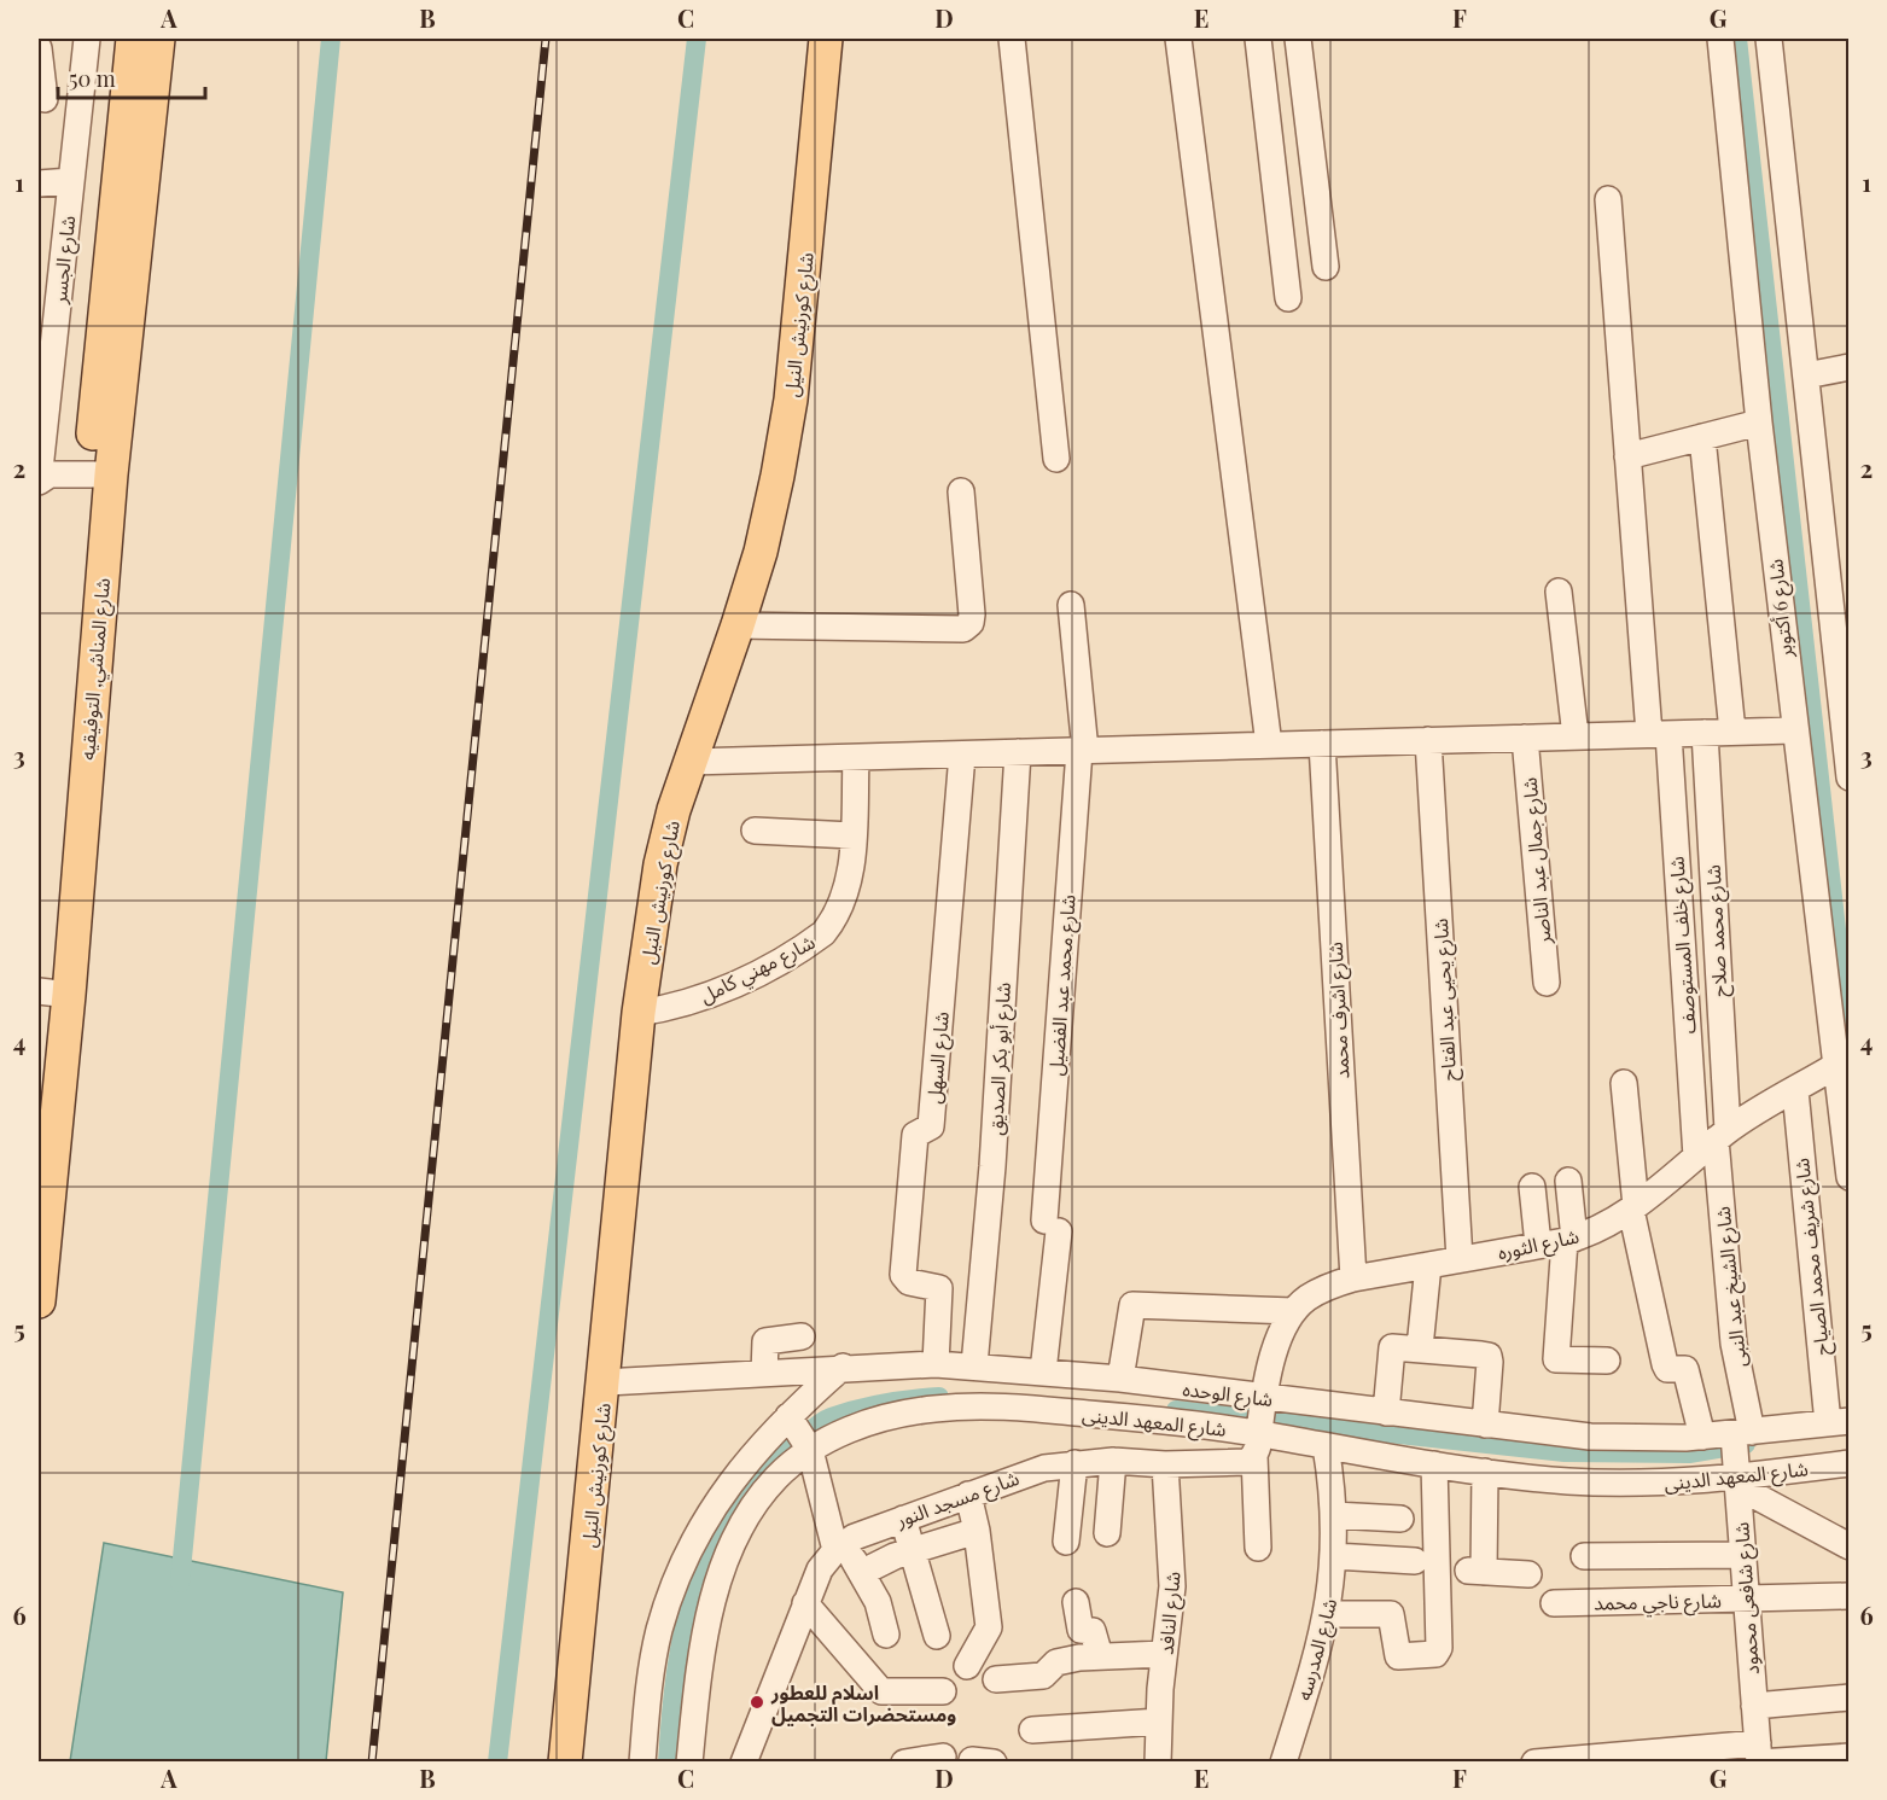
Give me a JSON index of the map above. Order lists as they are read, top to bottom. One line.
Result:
{"streets":{"main road":["شارع كورنيش النيل","شارع المناشي, التوفيقيه"],"street":["شارع الجسر","شارع 6 أكتوبر","شارع جمال عبد الناصر","شارع محمد صلاح","شارع خلف المستوصف","شارع مهني كامل","شارع محمد عبد الفضيل","شارع يحيى عبد الفتاح","شارع اشرف محمد","شارع السهل","شارع أبو بكر الصديق","شارع الثوره","شارع شريف محمد الصياح","شارع الشيخ عبد النبى","شارع الوحده","شارع المعهد الدينى","شارع مسجد النور","شارع شافعى محمود","شارع ناجي محمد","شارع النافد","شارع المدرسه"]},"crossings":[["شارع كورنيش النيل","شارع مهني كامل"],["شارع كورنيش النيل","شارع الوحده"],["شارع 6 أكتوبر","شارع الثوره"],["شارع محمد صلاح","شارع خلف المستوصف"],["شارع محمد صلاح","شارع الثوره"],["شارع محمد صلاح","شارع الشيخ عبد النبى"],["شارع خلف المستوصف","شارع الثوره"],["شارع خلف المستوصف","شارع الشيخ عبد النبى"],["شارع محمد عبد الفضيل","شارع الوحده"],["شارع يحيى عبد الفتاح","شارع الثوره"],["شارع اشرف محمد","شارع الثوره"],["شارع السهل","شارع الوحده"],["شارع أبو بكر الصديق","شارع الوحده"],["شارع الثوره","شارع شريف محمد الصياح"],["شارع الثوره","شارع الشيخ عبد النبى"],["شارع شريف محمد الصياح","شارع الوحده"],["شارع الشيخ عبد النبى","شارع الوحده"],["شارع الشيخ عبد النبى","شارع شافعى محمود"],["شارع الوحده","شارع شافعى محمود"],["شارع المعهد الدينى","شارع مسجد النور"],["شارع المعهد الدينى","شارع شافعى محمود"],["شارع المعهد الدينى","شارع المدرسه"],["شارع مسجد النور","شارع النافد"],["شارع شافعى محمود","شارع ناجي محمد"]],"places":["اسلام للعطور ومستحضرات التجميل"],"scale_bar":"50 m","grid":{"columns":["A","B","C","D","E","F","G"],"rows":["1","2","3","4","5","6"]}}
